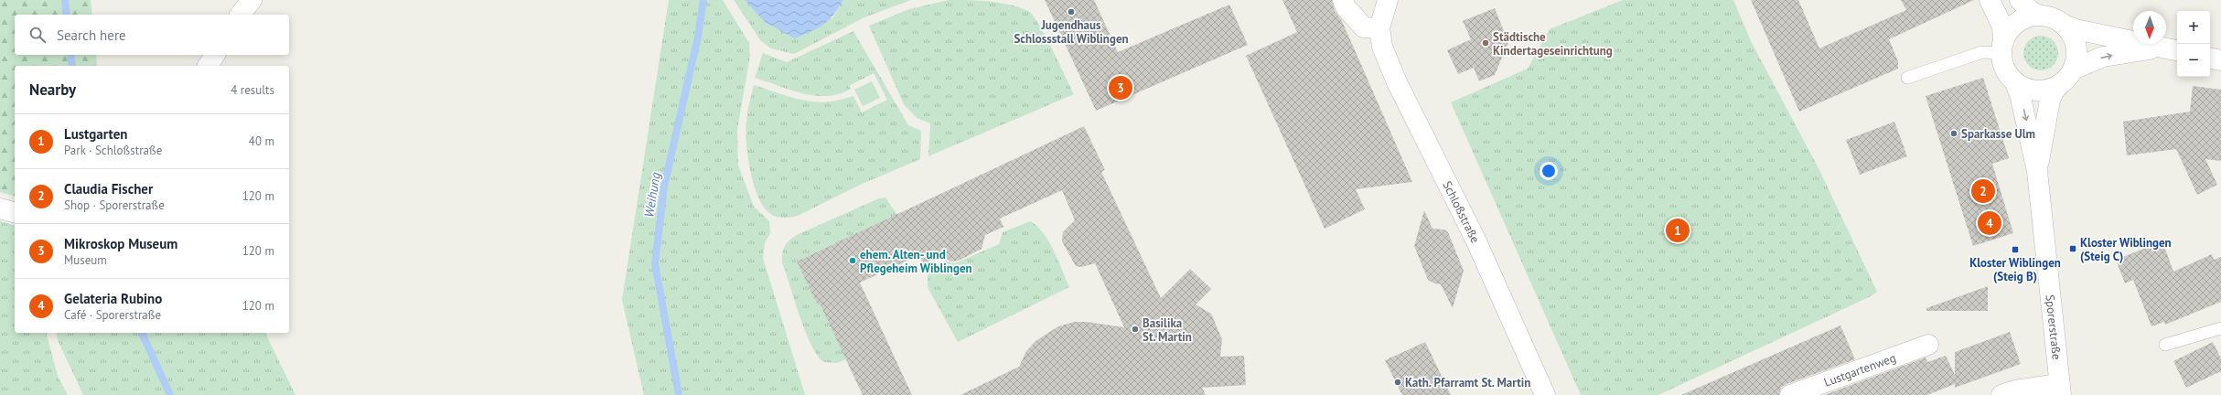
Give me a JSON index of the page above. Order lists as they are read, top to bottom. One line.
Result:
{"streets":{"main road":["Schloßstraße","Sporerstraße","Lustgartenweg"]},"water":["Weihung"],"places":{"other":["Jugendhaus Schlossstall Wiblingen","Städtische Kindertageseinrichtung","Sparkasse Ulm","ehem. Alten- und Pflegeheim Wiblingen","Basilika St. Martin","Kath. Pfarramt St. Martin"],"transit":["Kloster Wiblingen (Steig C)","Kloster Wiblingen (Steig B)"]},"north":"bottom","page":{"map_buttons":["+","−"],"search":"Search here","heading":["Nearby","4 results"],"pins":["3","2","4","1"],"list":[{"mark":"1","name":"Lustgarten","note":"Park · Schloßstraße","value":"40 m"},{"mark":"2","name":"Claudia Fischer","note":"Shop · Sporerstraße","value":"120 m"},{"mark":"3","name":"Mikroskop Museum","note":"Museum","value":"120 m"},{"mark":"4","name":"Gelateria Rubino","note":"Café · Sporerstraße","value":"120 m"}]}}
